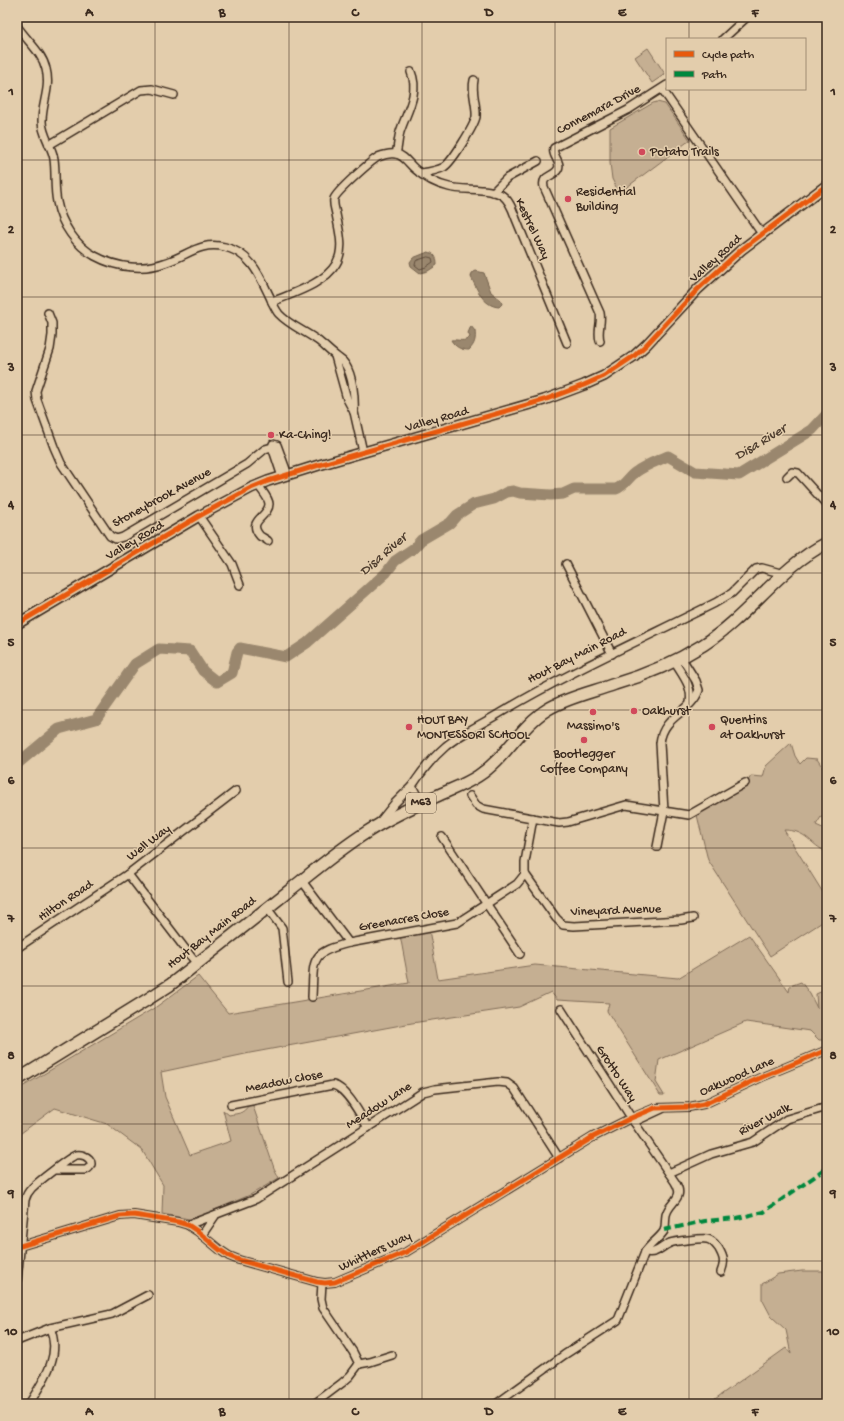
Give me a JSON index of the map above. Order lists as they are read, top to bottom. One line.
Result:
{"streets":{"main road":["Hout Bay Main Road","M63"],"street":["Connemara Drive","Kestrel Way","Valley Road","Stoneybrook Avenue","Well Way","Hilton Road","Vineyard Avenue","Greenacres Close","Grotto Way","Oakwood Lane","Meadow Close","Meadow Lane","River Walk","Whittlers Way"]},"crossings":[["Valley Road","Stoneybrook Avenue"],["Hout Bay Main Road","Well Way"],["Hout Bay Main Road","Greenacres Close"],["Well Way","Hilton Road"],["Vineyard Avenue","Greenacres Close"],["Grotto Way","Oakwood Lane"],["Grotto Way","River Walk"],["Grotto Way","Whittlers Way"],["Oakwood Lane","Whittlers Way"],["Meadow Close","Meadow Lane"],["Meadow Lane","Whittlers Way"]],"water":["Disa River"],"places":["Potato Trails","Residential Building","Ka-Ching!","Oakhurst","Massimo's","HOUT BAY MONTESSORI SCHOOL","Quentins at Oakhurst","Bootlegger Coffee Company"],"legend":["Cycle path","Path"],"grid":{"columns":["A","B","C","D","E","F"],"rows":["1","2","3","4","5","6","7","8","9","10"]}}
